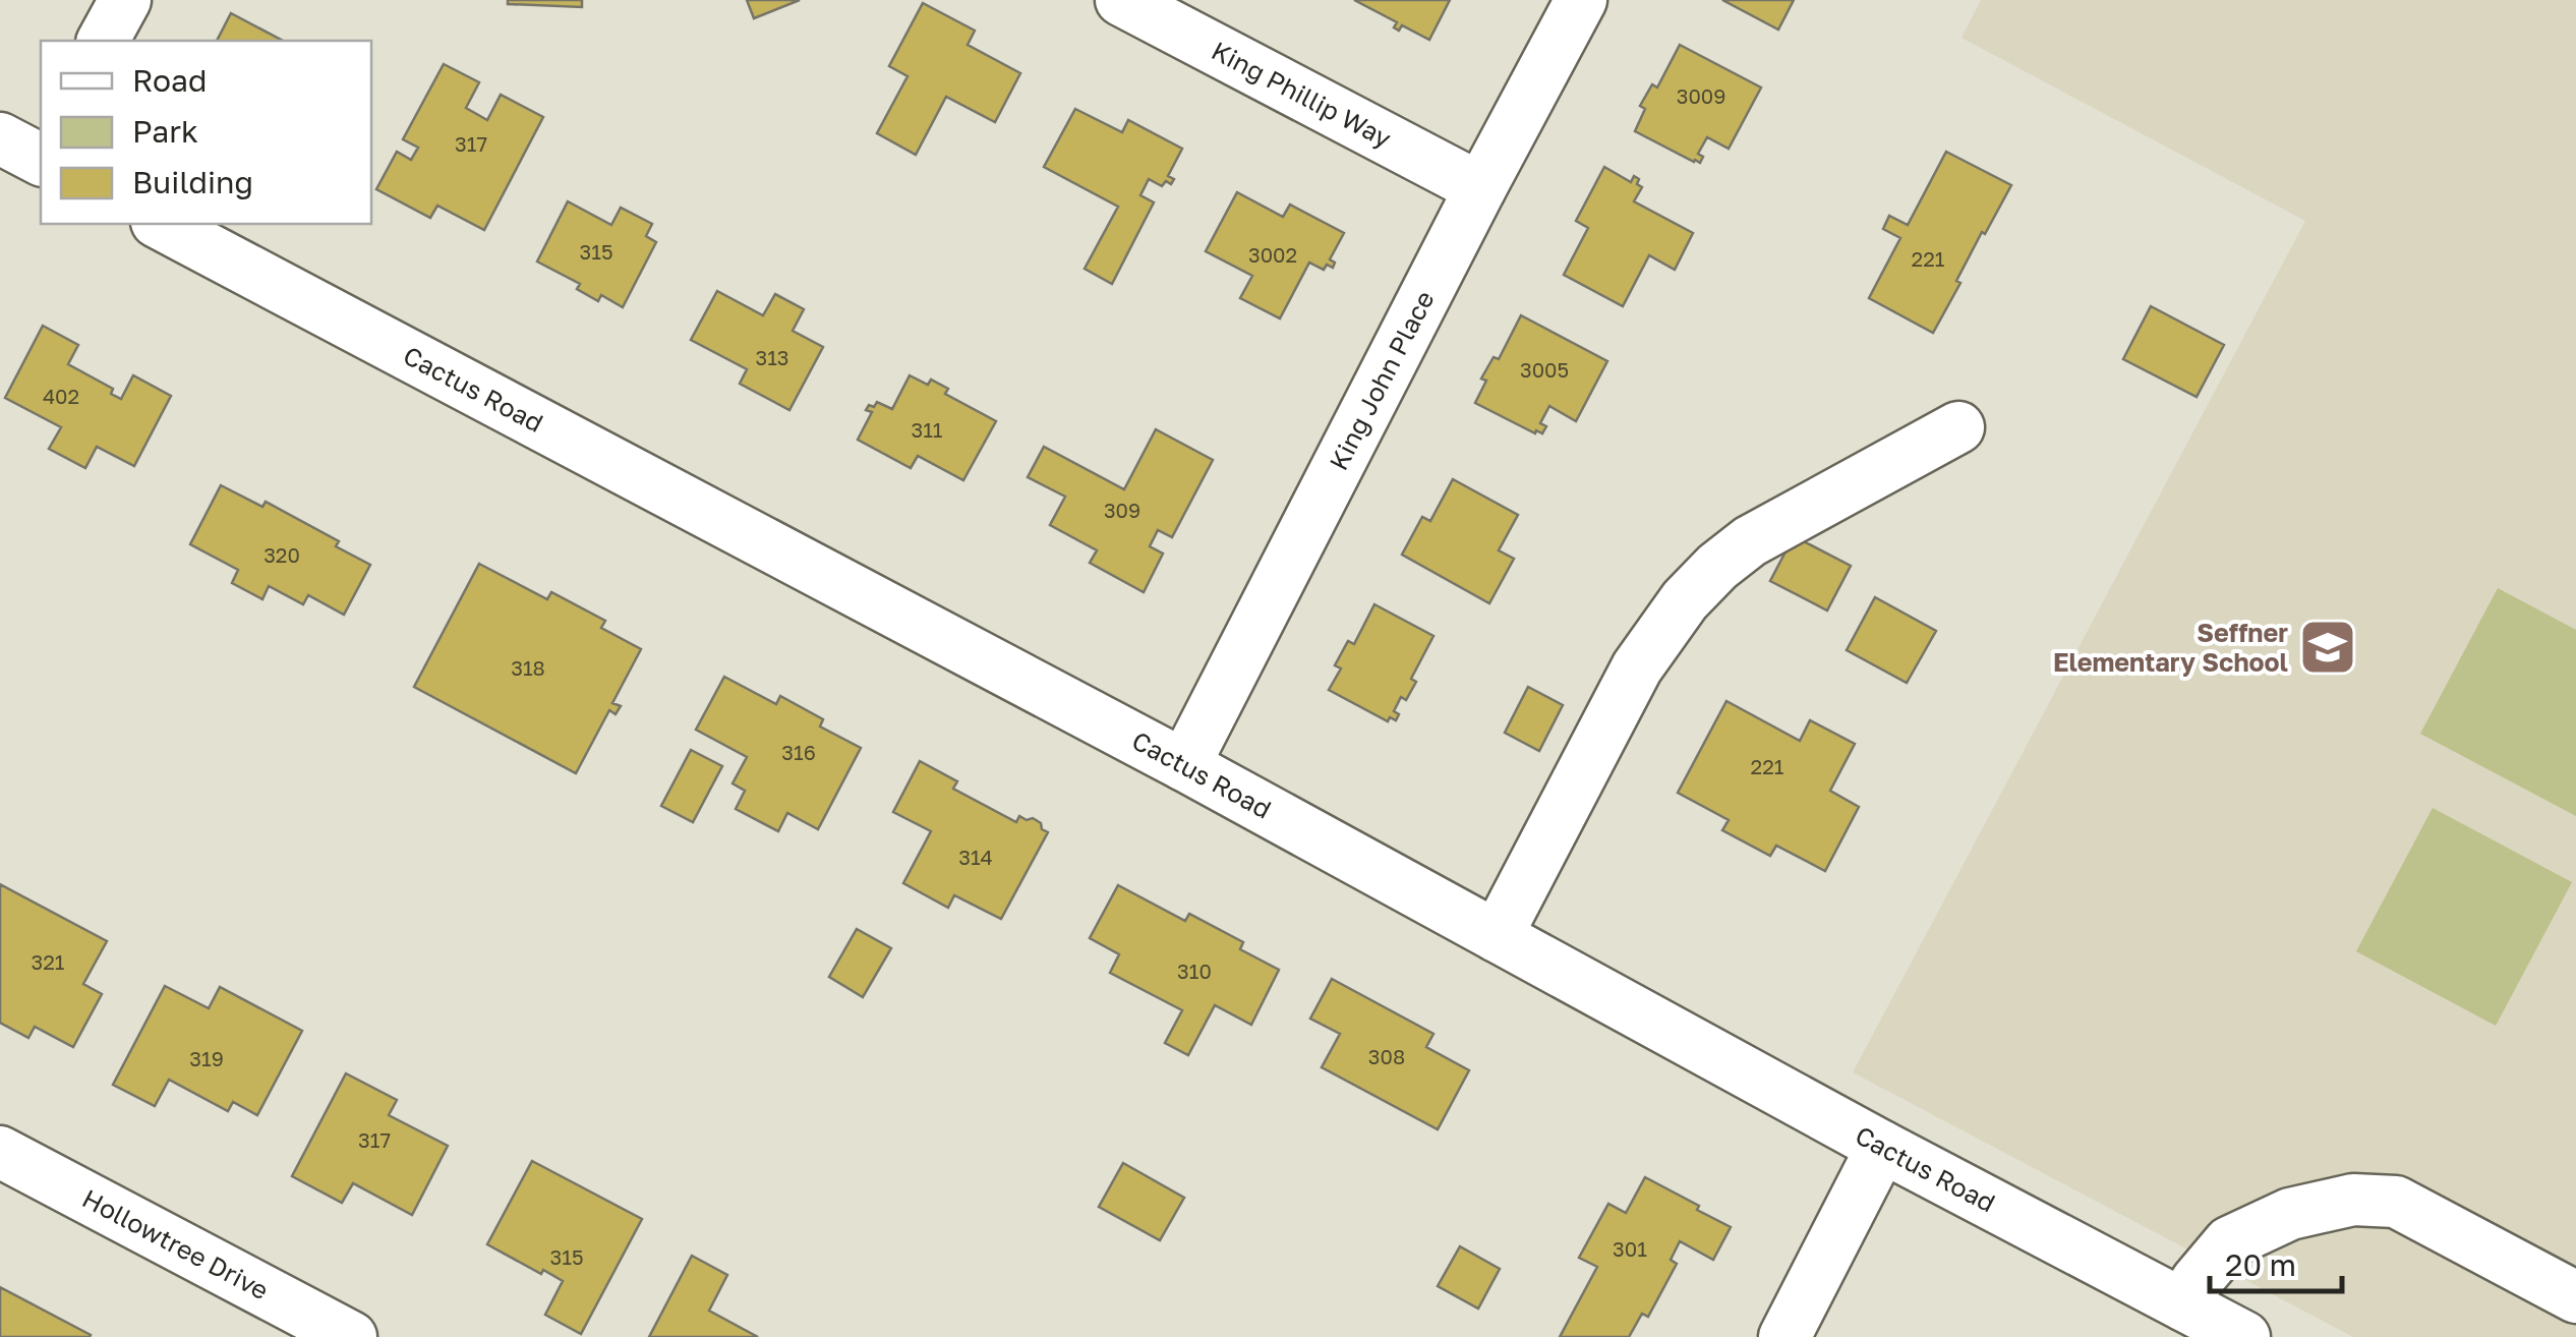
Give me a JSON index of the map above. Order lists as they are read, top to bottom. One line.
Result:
{"streets":{"street":["King Phillip Way","King John Place","Cactus Road","Hollowtree Drive"]},"crossings":[["King Phillip Way","King John Place"],["King John Place","Cactus Road"]],"places":{"school or university":["Seffner Elementary School"]},"house_numbers":["3009","317","315","3002","221","313","3005","402","311","309","320","318","316","221","314","321","310","308","319","317","301","315"],"legend":["Road","Park","Building"],"scale_bar":"20 m"}
